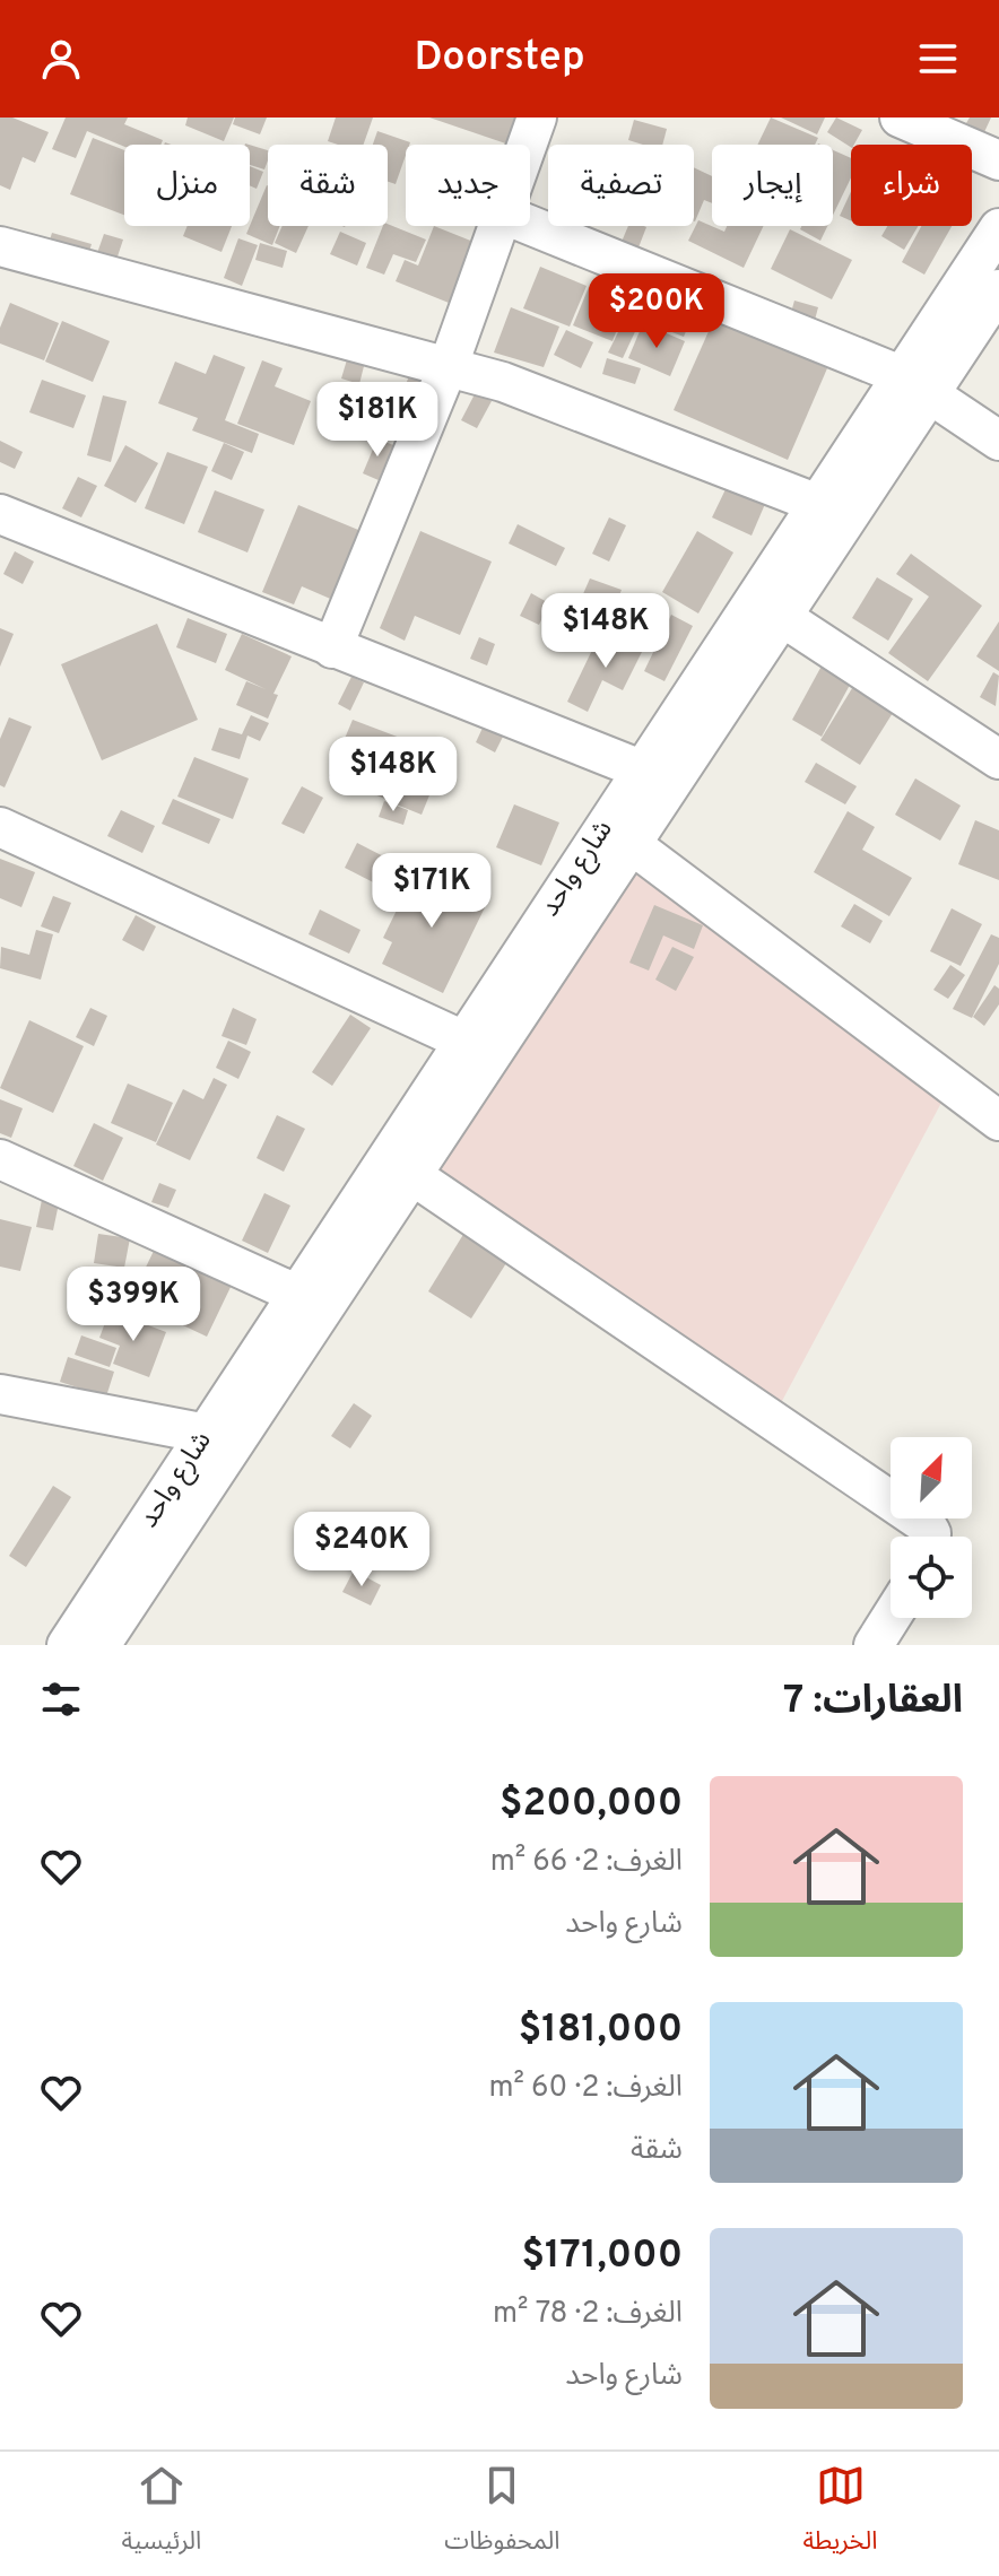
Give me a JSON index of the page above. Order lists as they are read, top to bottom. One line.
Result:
{"streets":{"street":["شارع واحد"]},"north":"top right","page":{"header":"Doorstep","chip":["شراء","إيجار","تصفية","جديد","شقة","منزل"],"price":["$200K","$181K","$148K","$148K","$171K","$399K","$240K"],"heading":"العقارات: 7","list":[{"name":"$200,000","note":"الغرف: 2 · 66 m² · شارع واحد"},{"name":"$181,000","note":"الغرف: 2 · 60 m² · شقة"},{"name":"$171,000","note":"الغرف: 2 · 78 m² · شارع واحد"}],"tabs":["الخريطة","المحفوظات","الرئيسية"]}}
